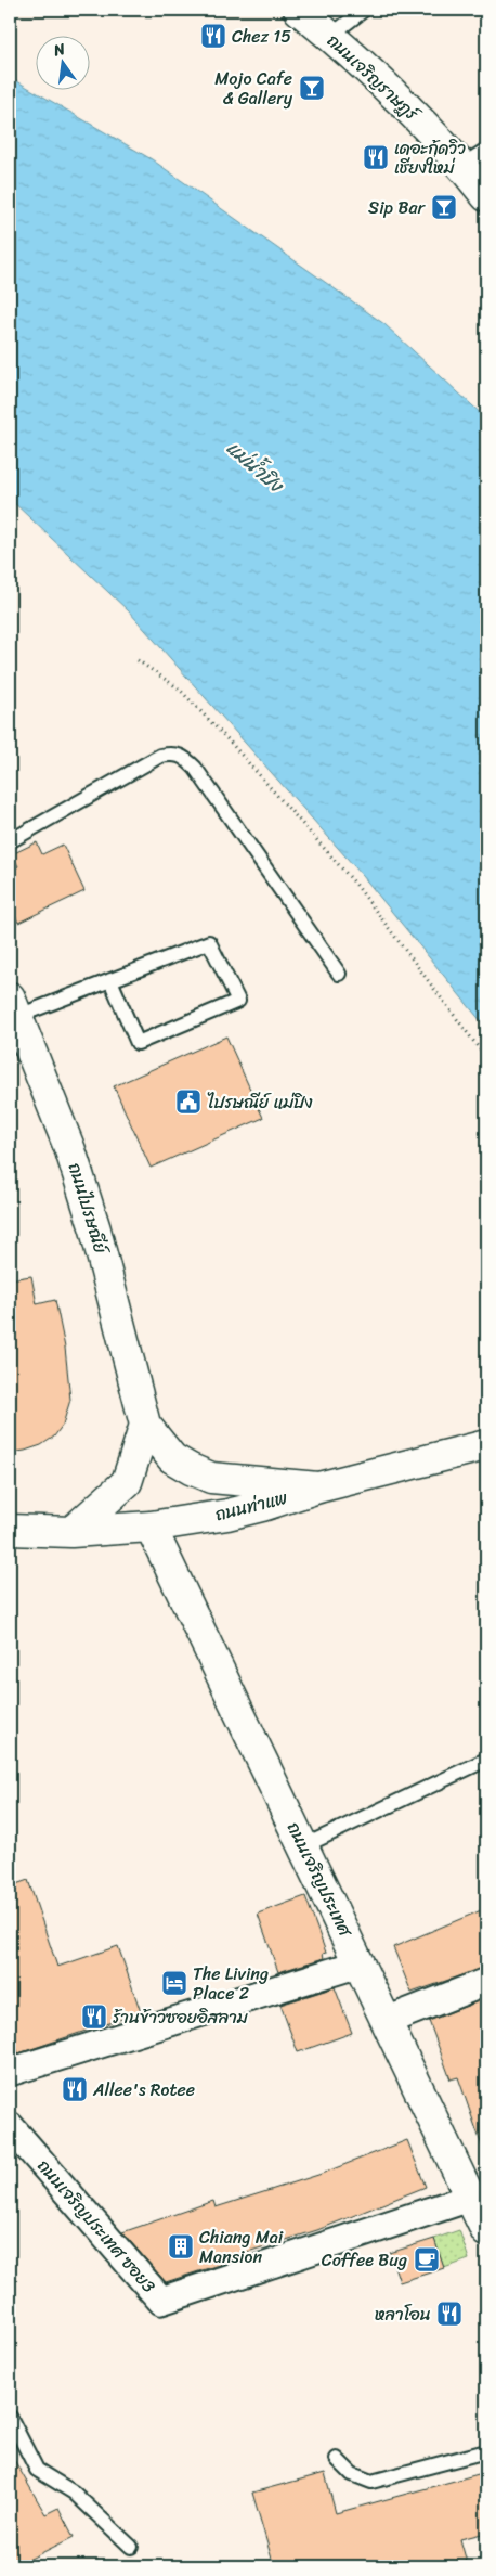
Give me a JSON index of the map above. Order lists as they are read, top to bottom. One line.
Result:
{"streets":{"street":["ถนนเจริญราษฎร์","ถนนไปรษณีย์","ถนนท่าแพ","ถนนเจริญประเทศ","ถนนเจริญประเทศ ซอย3"]},"crossings":[["ถนนไปรษณีย์","ถนนท่าแพ"],["ถนนท่าแพ","ถนนเจริญประเทศ"],["ถนนเจริญประเทศ","ถนนเจริญประเทศ ซอย3"]],"water":["แม่น้ำปิง"],"places":{"restaurant":["Chez 15","เดอะกู้ดวิว เชียงใหม่","ร้านข้าวซอยอิสลาม","Allee's Rotee","หลาโอน"],"bar":["Mojo Cafe & Gallery","Sip Bar"],"public building":["ไปรษณีย์ แม่ปิง"],"hotel":["The Living Place 2"],"building":["Chiang Mai Mansion"],"cafe":["Coffee Bug"]},"north":"top"}
